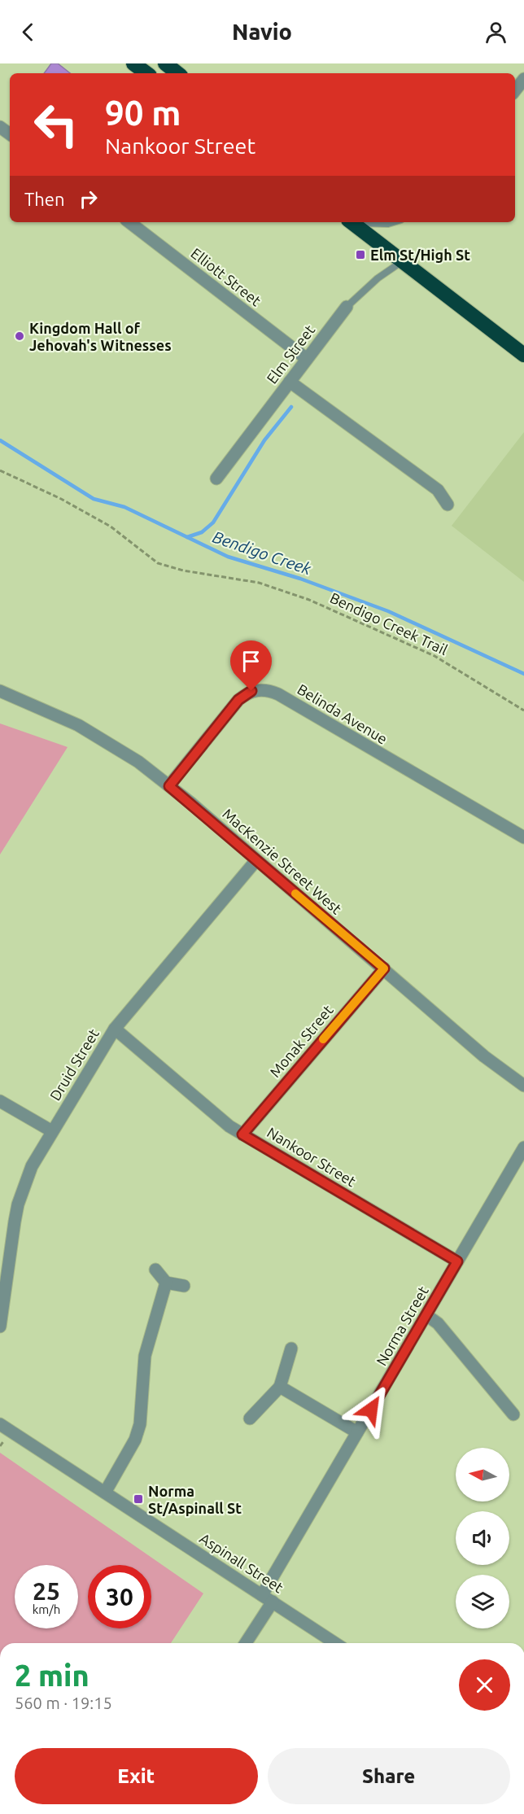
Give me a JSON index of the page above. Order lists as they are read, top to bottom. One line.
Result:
{"streets":{"street":["Elliott Street","Elm Street","Belinda Avenue","MacKenzie Street West","Monak Street","Druid Street","Nankoor Street","Norma Street","Aspinall Street"],"path":["Bendigo Creek Trail"]},"crossings":[["Elliott Street","Elm Street"],["Belinda Avenue","MacKenzie Street West"],["MacKenzie Street West","Monak Street"],["MacKenzie Street West","Druid Street"],["Monak Street","Nankoor Street"],["Druid Street","Nankoor Street"],["Nankoor Street","Norma Street"],["Norma Street","Aspinall Street"]],"water":["Bendigo Creek"],"places":{"transit":["Elm St/High St","Norma St/Aspinall St"],"other":["Kingdom Hall of Jehovah's Witnesses"]},"north":"left","page":{"header":"Navio","turn":["90 m","Nankoor Street"],"then":"Then","speed":"25 km/h","limit":"30","heading":["2 min","560 m · 19:15"],"buttons":["Exit","Share"]}}
